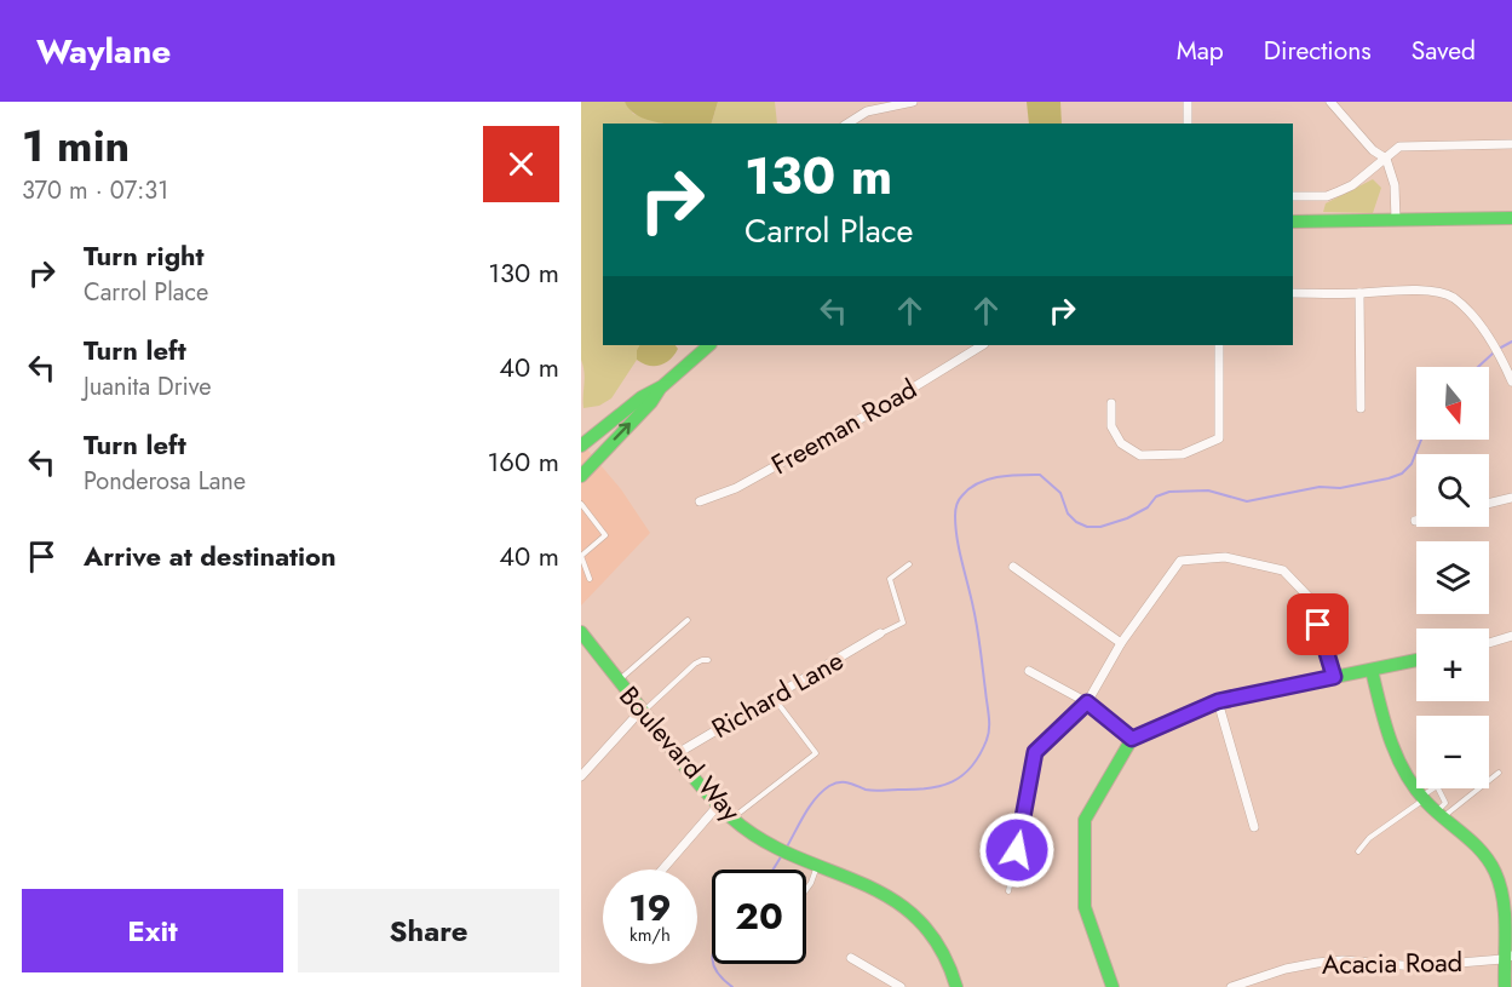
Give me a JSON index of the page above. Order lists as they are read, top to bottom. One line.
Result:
{"streets":{"street":["Freeman Road","Richard Lane","Boulevard Way","Acacia Road"]},"crossings":[["Richard Lane","Boulevard Way"]],"north":"bottom","page":{"header":"Waylane","nav":["Map","Directions","Saved"],"heading":["1 min","370 m · 07:31"],"turn":["130 m","Carrol Place"],"list":[{"name":"Turn right","note":"Carrol Place","value":"130 m"},{"name":"Turn left","note":"Juanita Drive","value":"40 m"},{"name":"Turn left","note":"Ponderosa Lane","value":"160 m"},{"name":"Arrive at destination","value":"40 m"}],"map_buttons":["+","−"],"speed":"19 km/h","limit":"20","buttons":["Exit","Share"]}}
